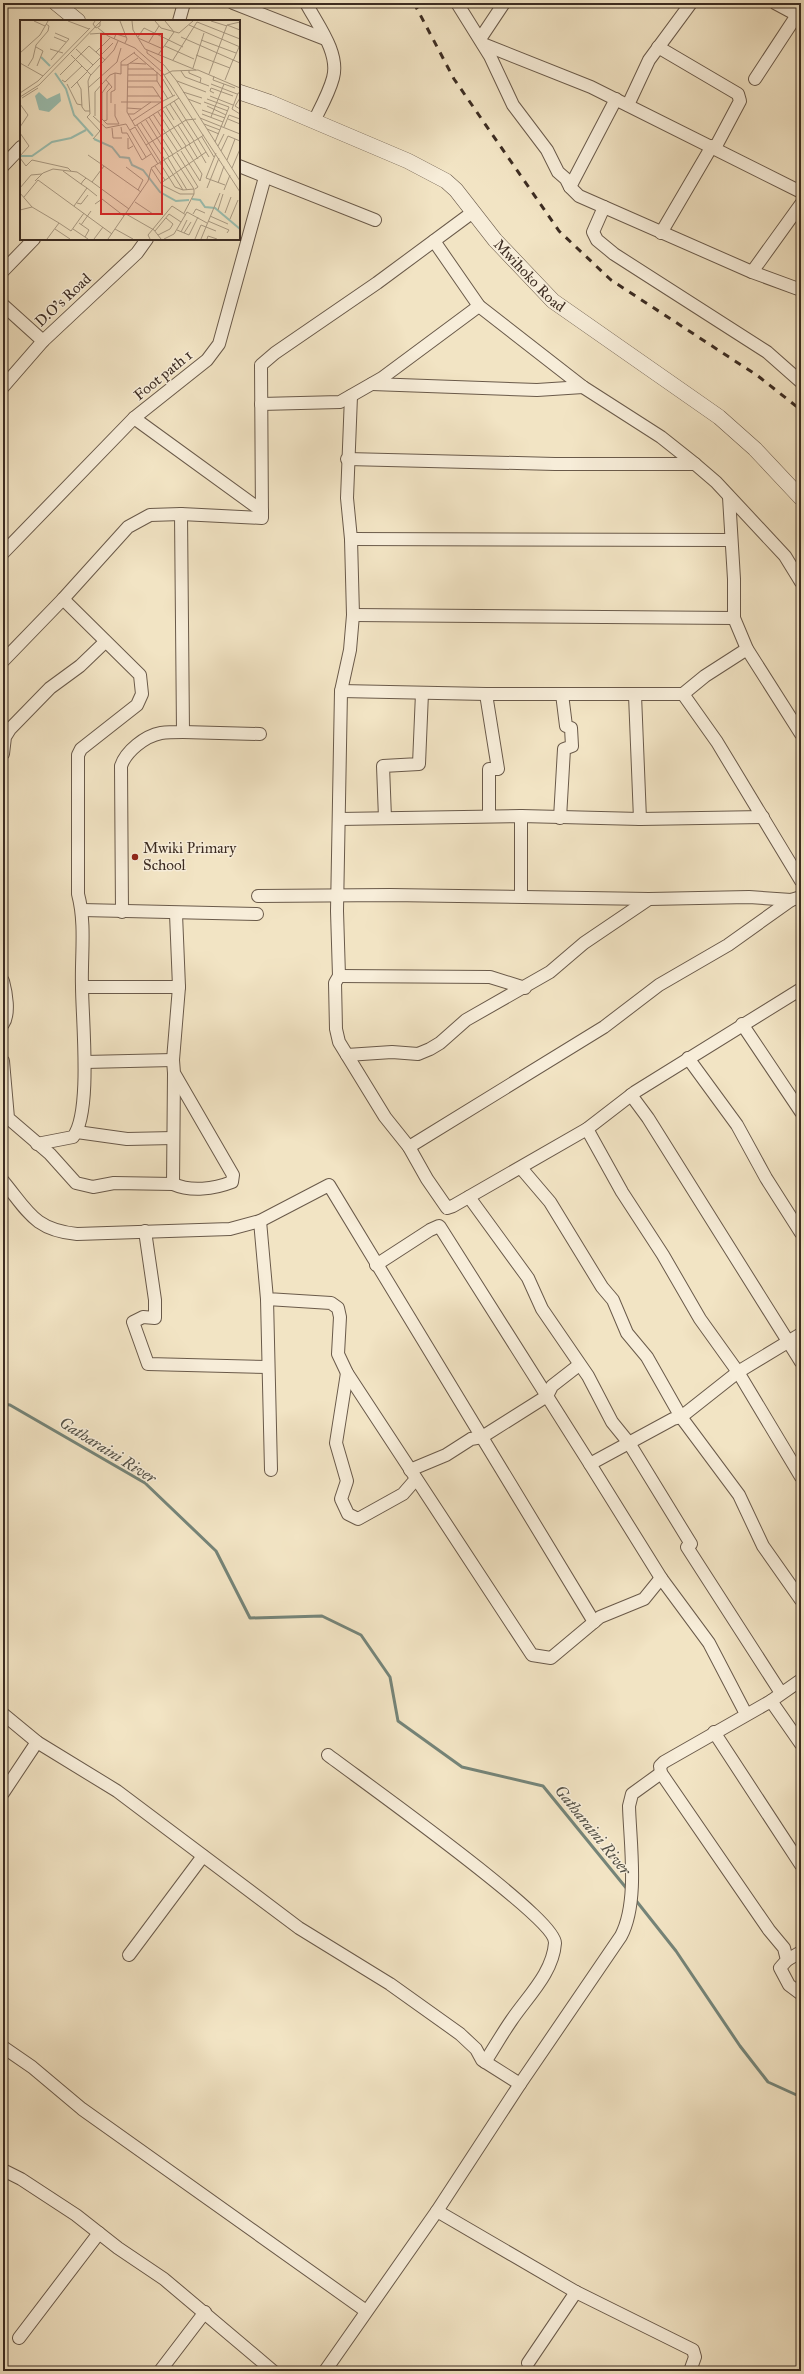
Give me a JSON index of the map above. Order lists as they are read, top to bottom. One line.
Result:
{"streets":{"street":["Mwihoko Road","D.O's Road","Foot path 1"]},"water":["Gatharaini River"],"places":["Mwiki Primary School"]}
